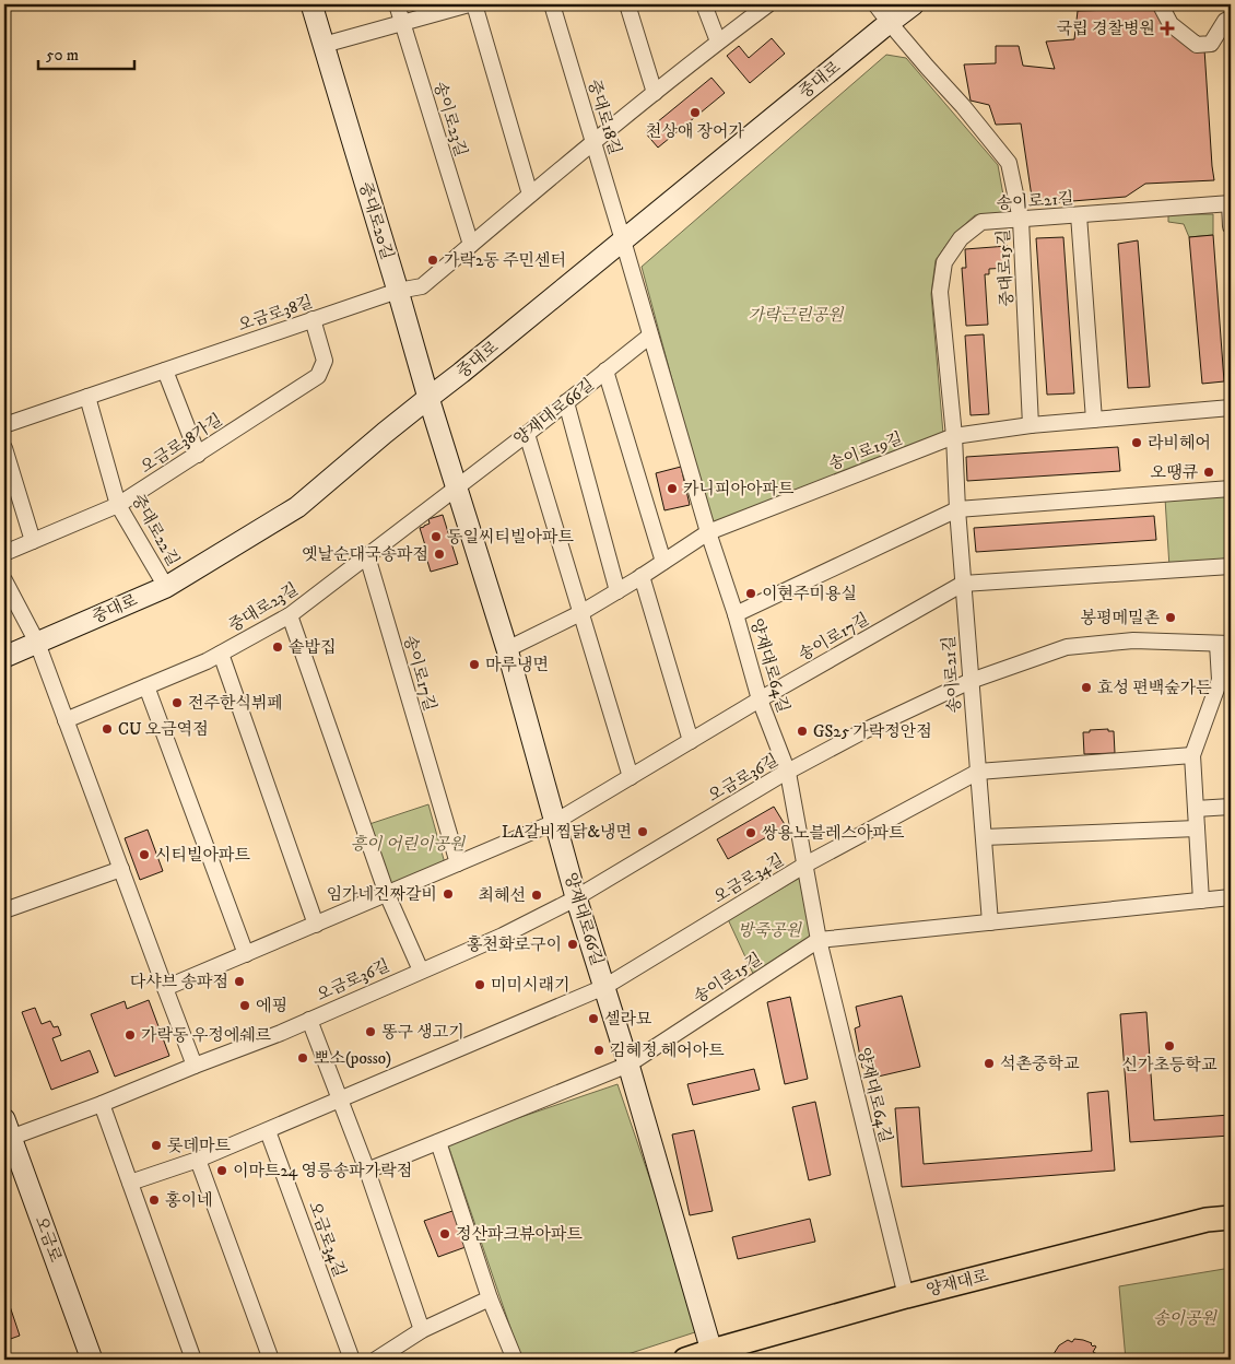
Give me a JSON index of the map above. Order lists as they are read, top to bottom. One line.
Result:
{"streets":{"main road":["양재대로"],"street":["중대로","중대로18길","송이로23길","송이로21길","중대로20길","중대로15길","오금로38길","양재대로66길","오금로38가길","송이로19길","중대로22길","중대로23길","송이로17길","양재대로64길","오금로36길","오금로34길","송이로15길","오금로"]},"crossings":[["중대로","중대로18길"],["중대로","중대로20길"],["중대로","중대로15길"],["중대로","양재대로66길"],["중대로","중대로22길"],["중대로","양재대로64길"],["중대로18길","양재대로64길"],["송이로21길","중대로15길"],["송이로21길","송이로19길"],["송이로21길","송이로17길"],["송이로21길","오금로36길"],["송이로21길","오금로34길"],["송이로21길","송이로15길"],["중대로20길","오금로38길"],["중대로20길","양재대로66길"],["중대로15길","송이로19길"],["오금로38길","오금로38가길"],["오금로38길","중대로22길"],["양재대로66길","송이로19길"],["양재대로66길","중대로23길"],["양재대로66길","송이로17길"],["양재대로66길","양재대로64길"],["양재대로66길","오금로36길"],["양재대로66길","오금로34길"],["양재대로66길","송이로15길"],["양재대로66길","양재대로"],["오금로38가길","중대로22길"],["송이로19길","양재대로64길"],["중대로23길","송이로17길"],["송이로17길","양재대로64길"],["양재대로64길","오금로36길"],["양재대로64길","오금로34길"],["양재대로64길","송이로15길"],["양재대로64길","양재대로"],["오금로36길","오금로34길"],["오금로36길","송이로15길"],["오금로36길","오금로"]],"parks":["가락근린공원","흥이 어린이공원","방죽공원","송이공원"],"places":{"health":["국립 경찰병원"],"other":["천상애 장어가","가락2동 주민센터","라비헤어","오땡큐","카니피아아파트","동일씨티빌아파트","옛날순대국송파점","이현주미용실","봉평메밀촌","솥밥집","마루냉면","효성 편백숲가든","전주한식뷔페","CU 오금역점","GS25 가락정안점","LA갈비찜닭&냉면","쌍용노블레스아파트","시티빌아파트","임가네진짜갈비","최혜선","홍천화로구이","다샤브 송파점","미미시래기","에핑","셀라묘","똥구 생고기","가락동 우정에쉐르","신가초등학교","김혜정 헤어아트","뽀소(posso)","석촌중학교","롯데마트","이마트24 영릉송파가락점","홍이네","정산파크뷰아파트"]},"scale_bar":"50 m"}
